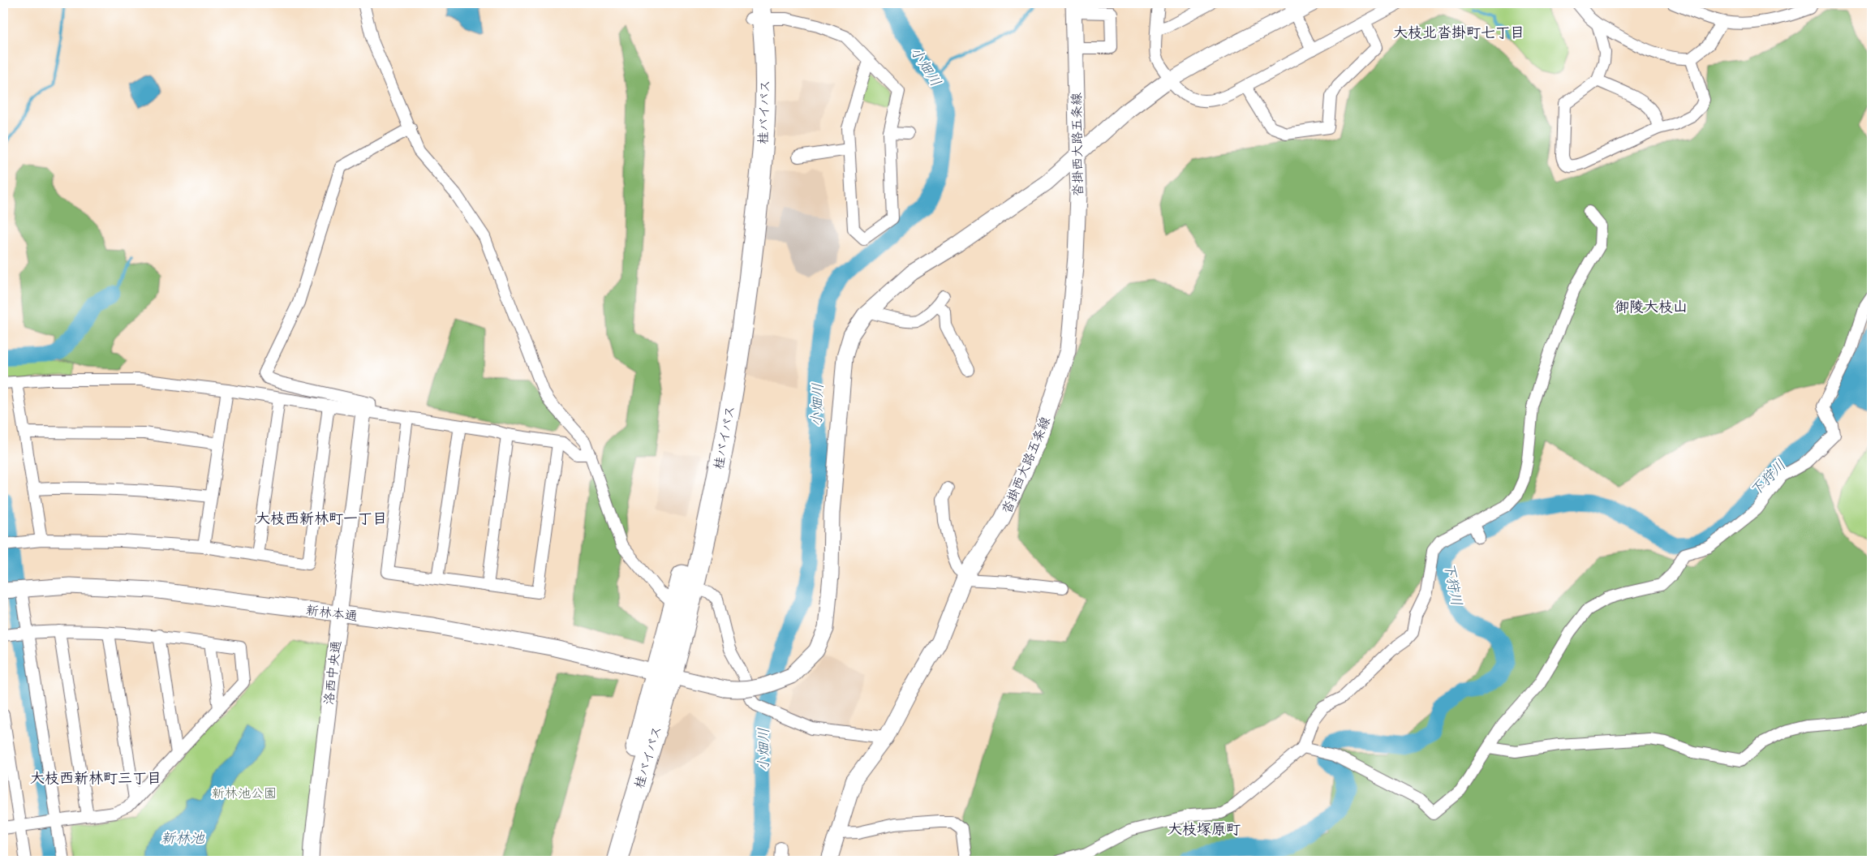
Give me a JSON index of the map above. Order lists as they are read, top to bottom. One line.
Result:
{"streets":{"highway":["桂バイパス"],"street":["沓掛西大路五条線","新林本通","洛西中央通"]},"crossings":[["桂バイパス","新林本通"],["新林本通","洛西中央通"]],"districts":["大枝北沓掛町七丁目","御陵大枝山","大枝西新林町一丁目","大枝西新林町三丁目","大枝塚原町"],"water":["小畑川","下狩川","新林池"],"parks":["新林池公園"]}
